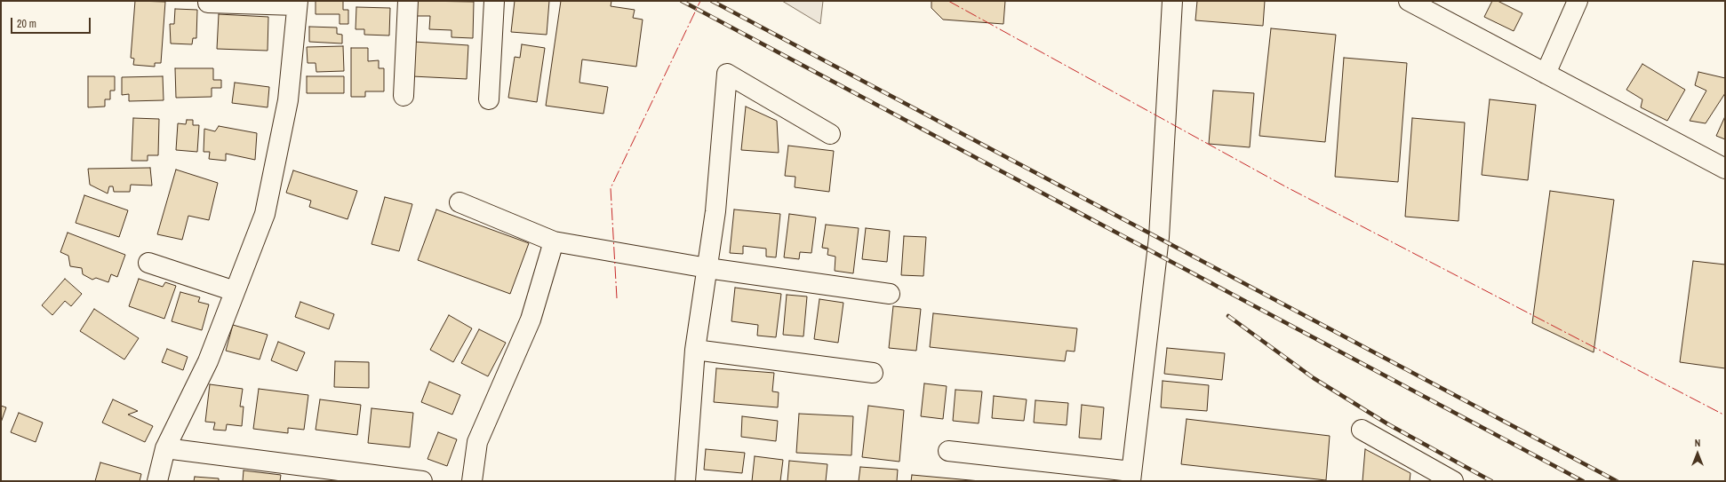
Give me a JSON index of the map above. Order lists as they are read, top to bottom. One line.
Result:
{"scale_bar":"20 m","north":"top"}
